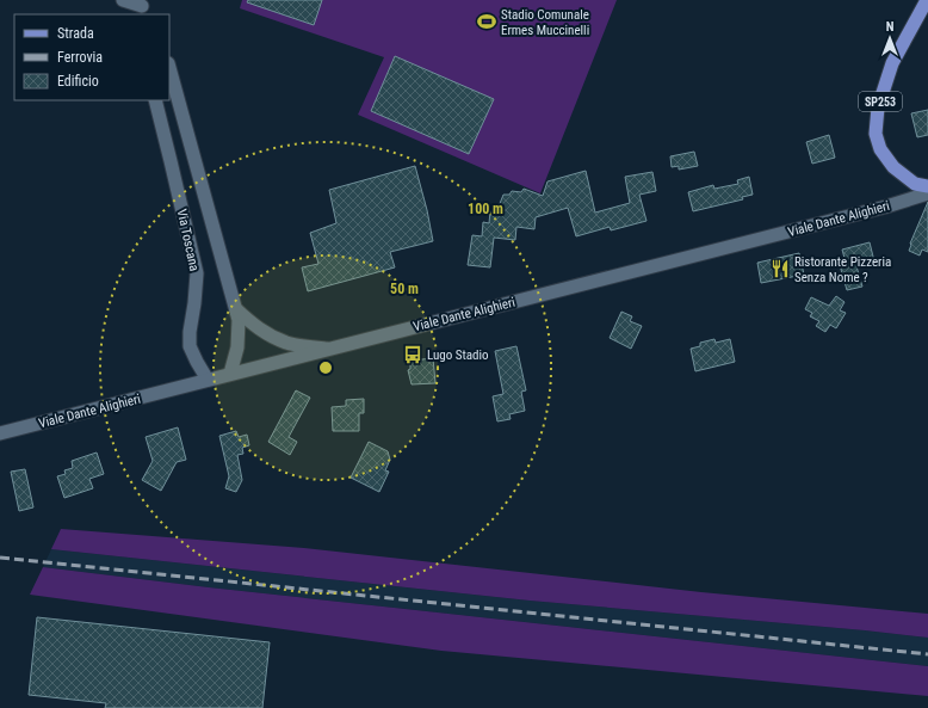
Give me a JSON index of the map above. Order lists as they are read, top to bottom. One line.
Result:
{"streets":{"main road":["SP253"],"street":["Viale Dante Alighieri","Via Toscana"]},"crossings":[["Viale Dante Alighieri","Via Toscana"]],"places":{"sports":["Stadio Comunale Ermes Muccinelli"],"restaurant":["Ristorante Pizzeria Senza Nome ?"],"bus stop":["Lugo Stadio"]},"legend":["Strada","Ferrovia","Edificio"],"north":"top","rings":["100 m","50 m"]}
